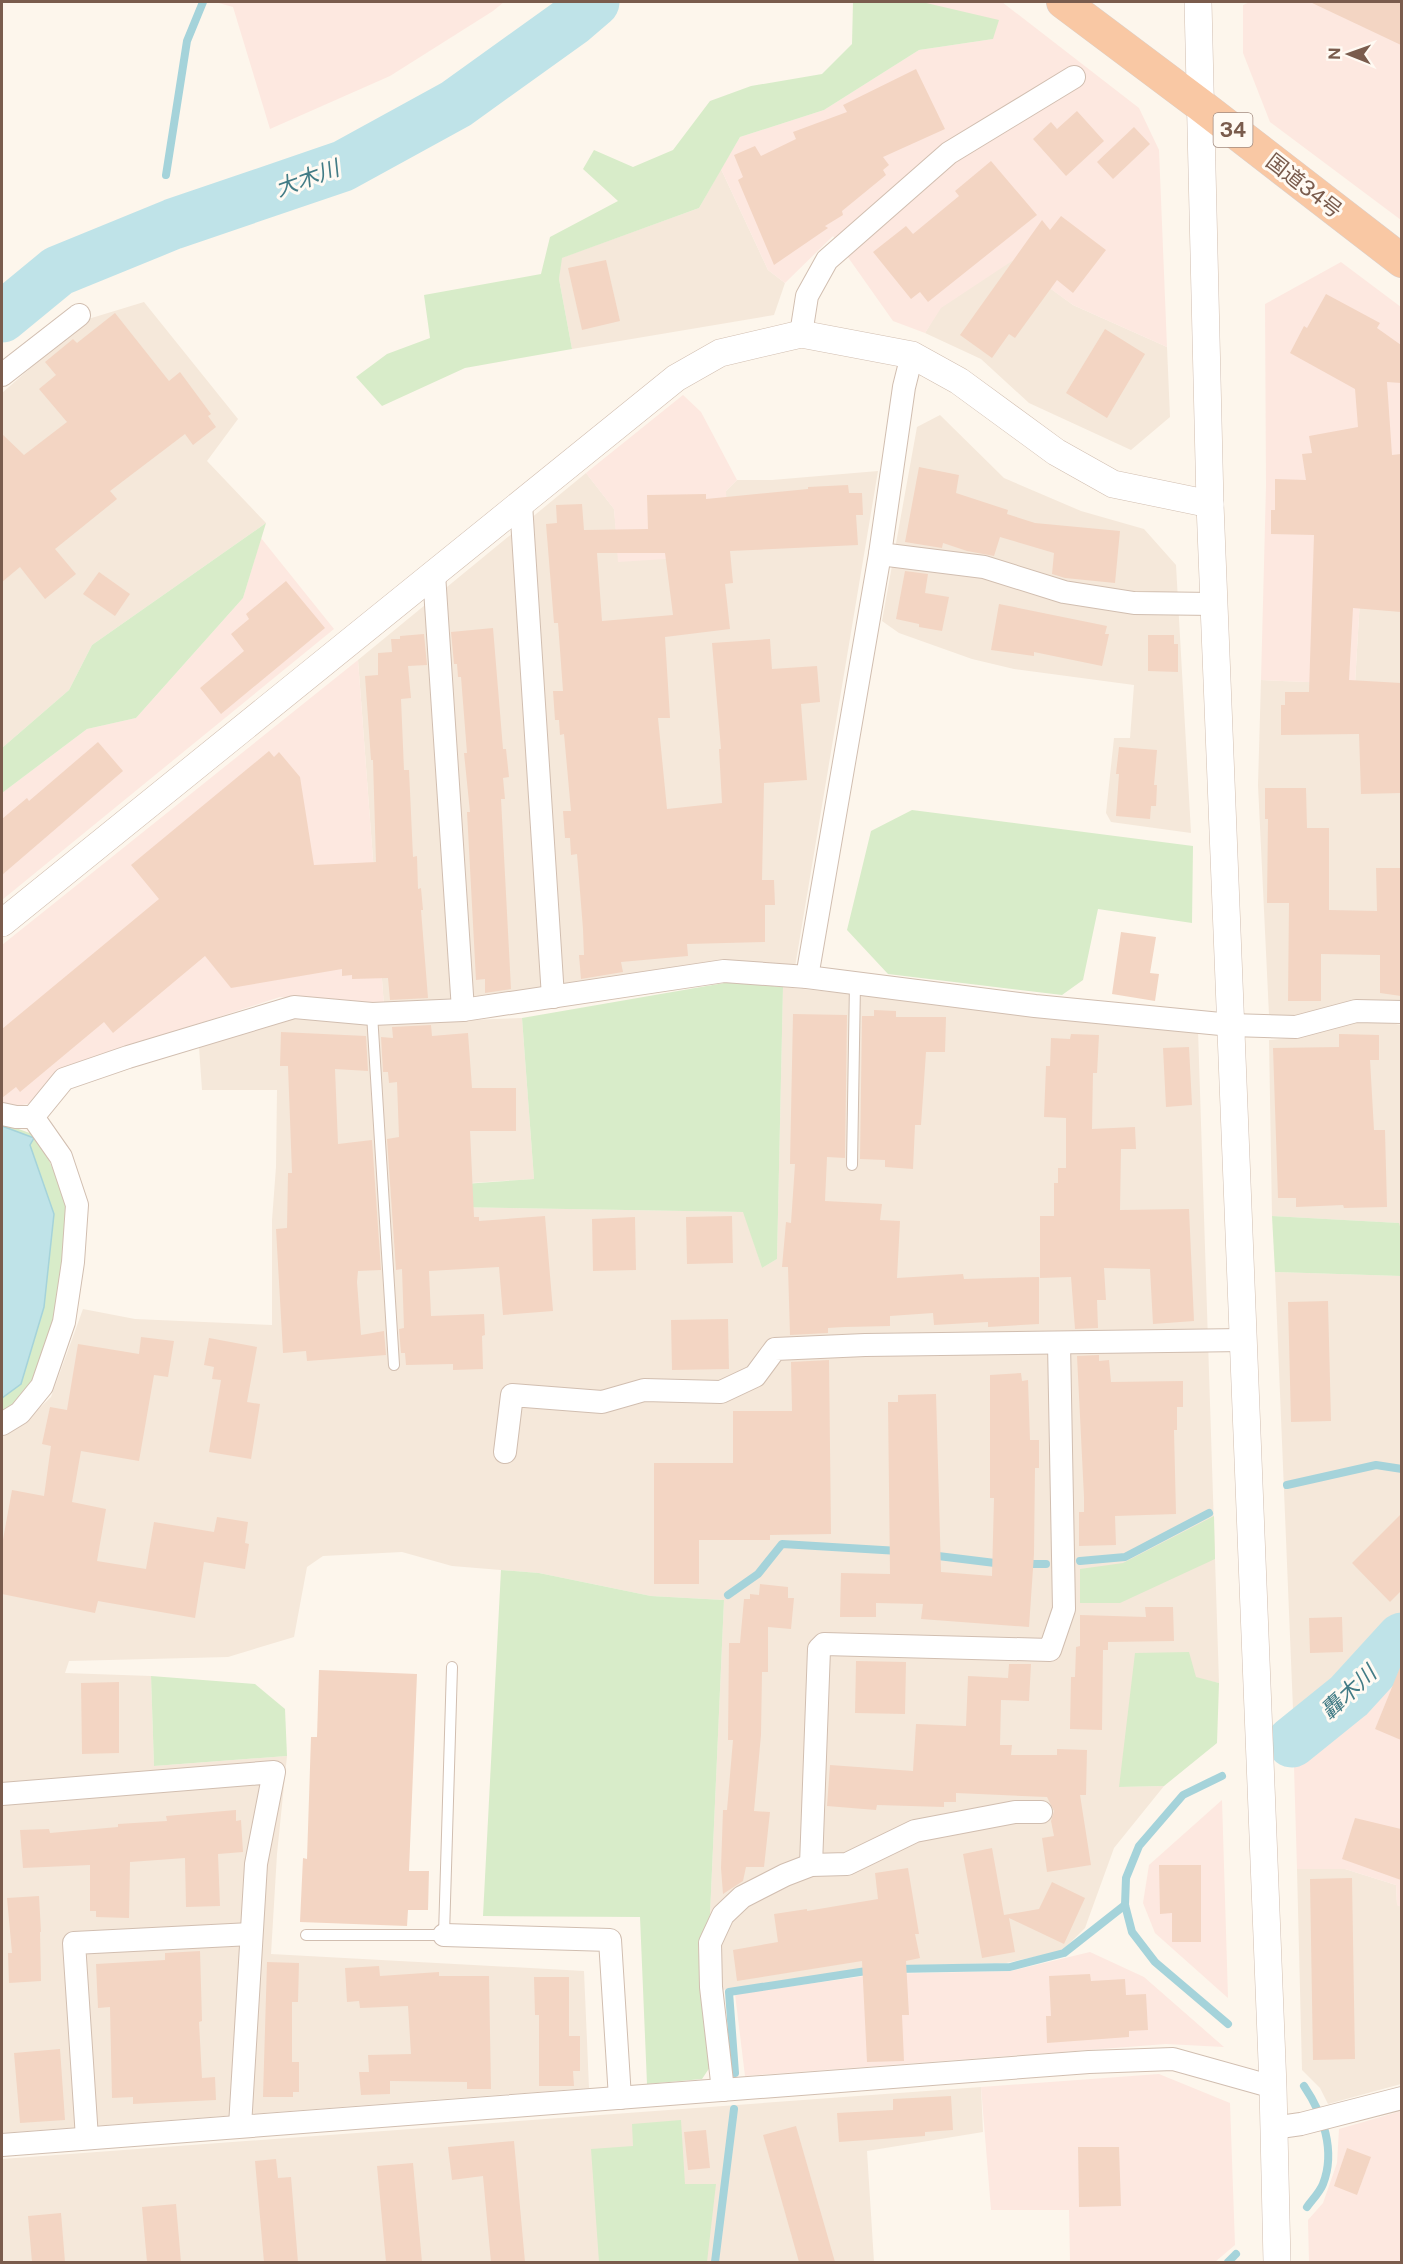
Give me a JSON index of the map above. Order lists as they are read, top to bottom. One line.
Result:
{"streets":{"highway":["34","国道34号"]},"water":["大木川","轟木川"],"north":"left"}
